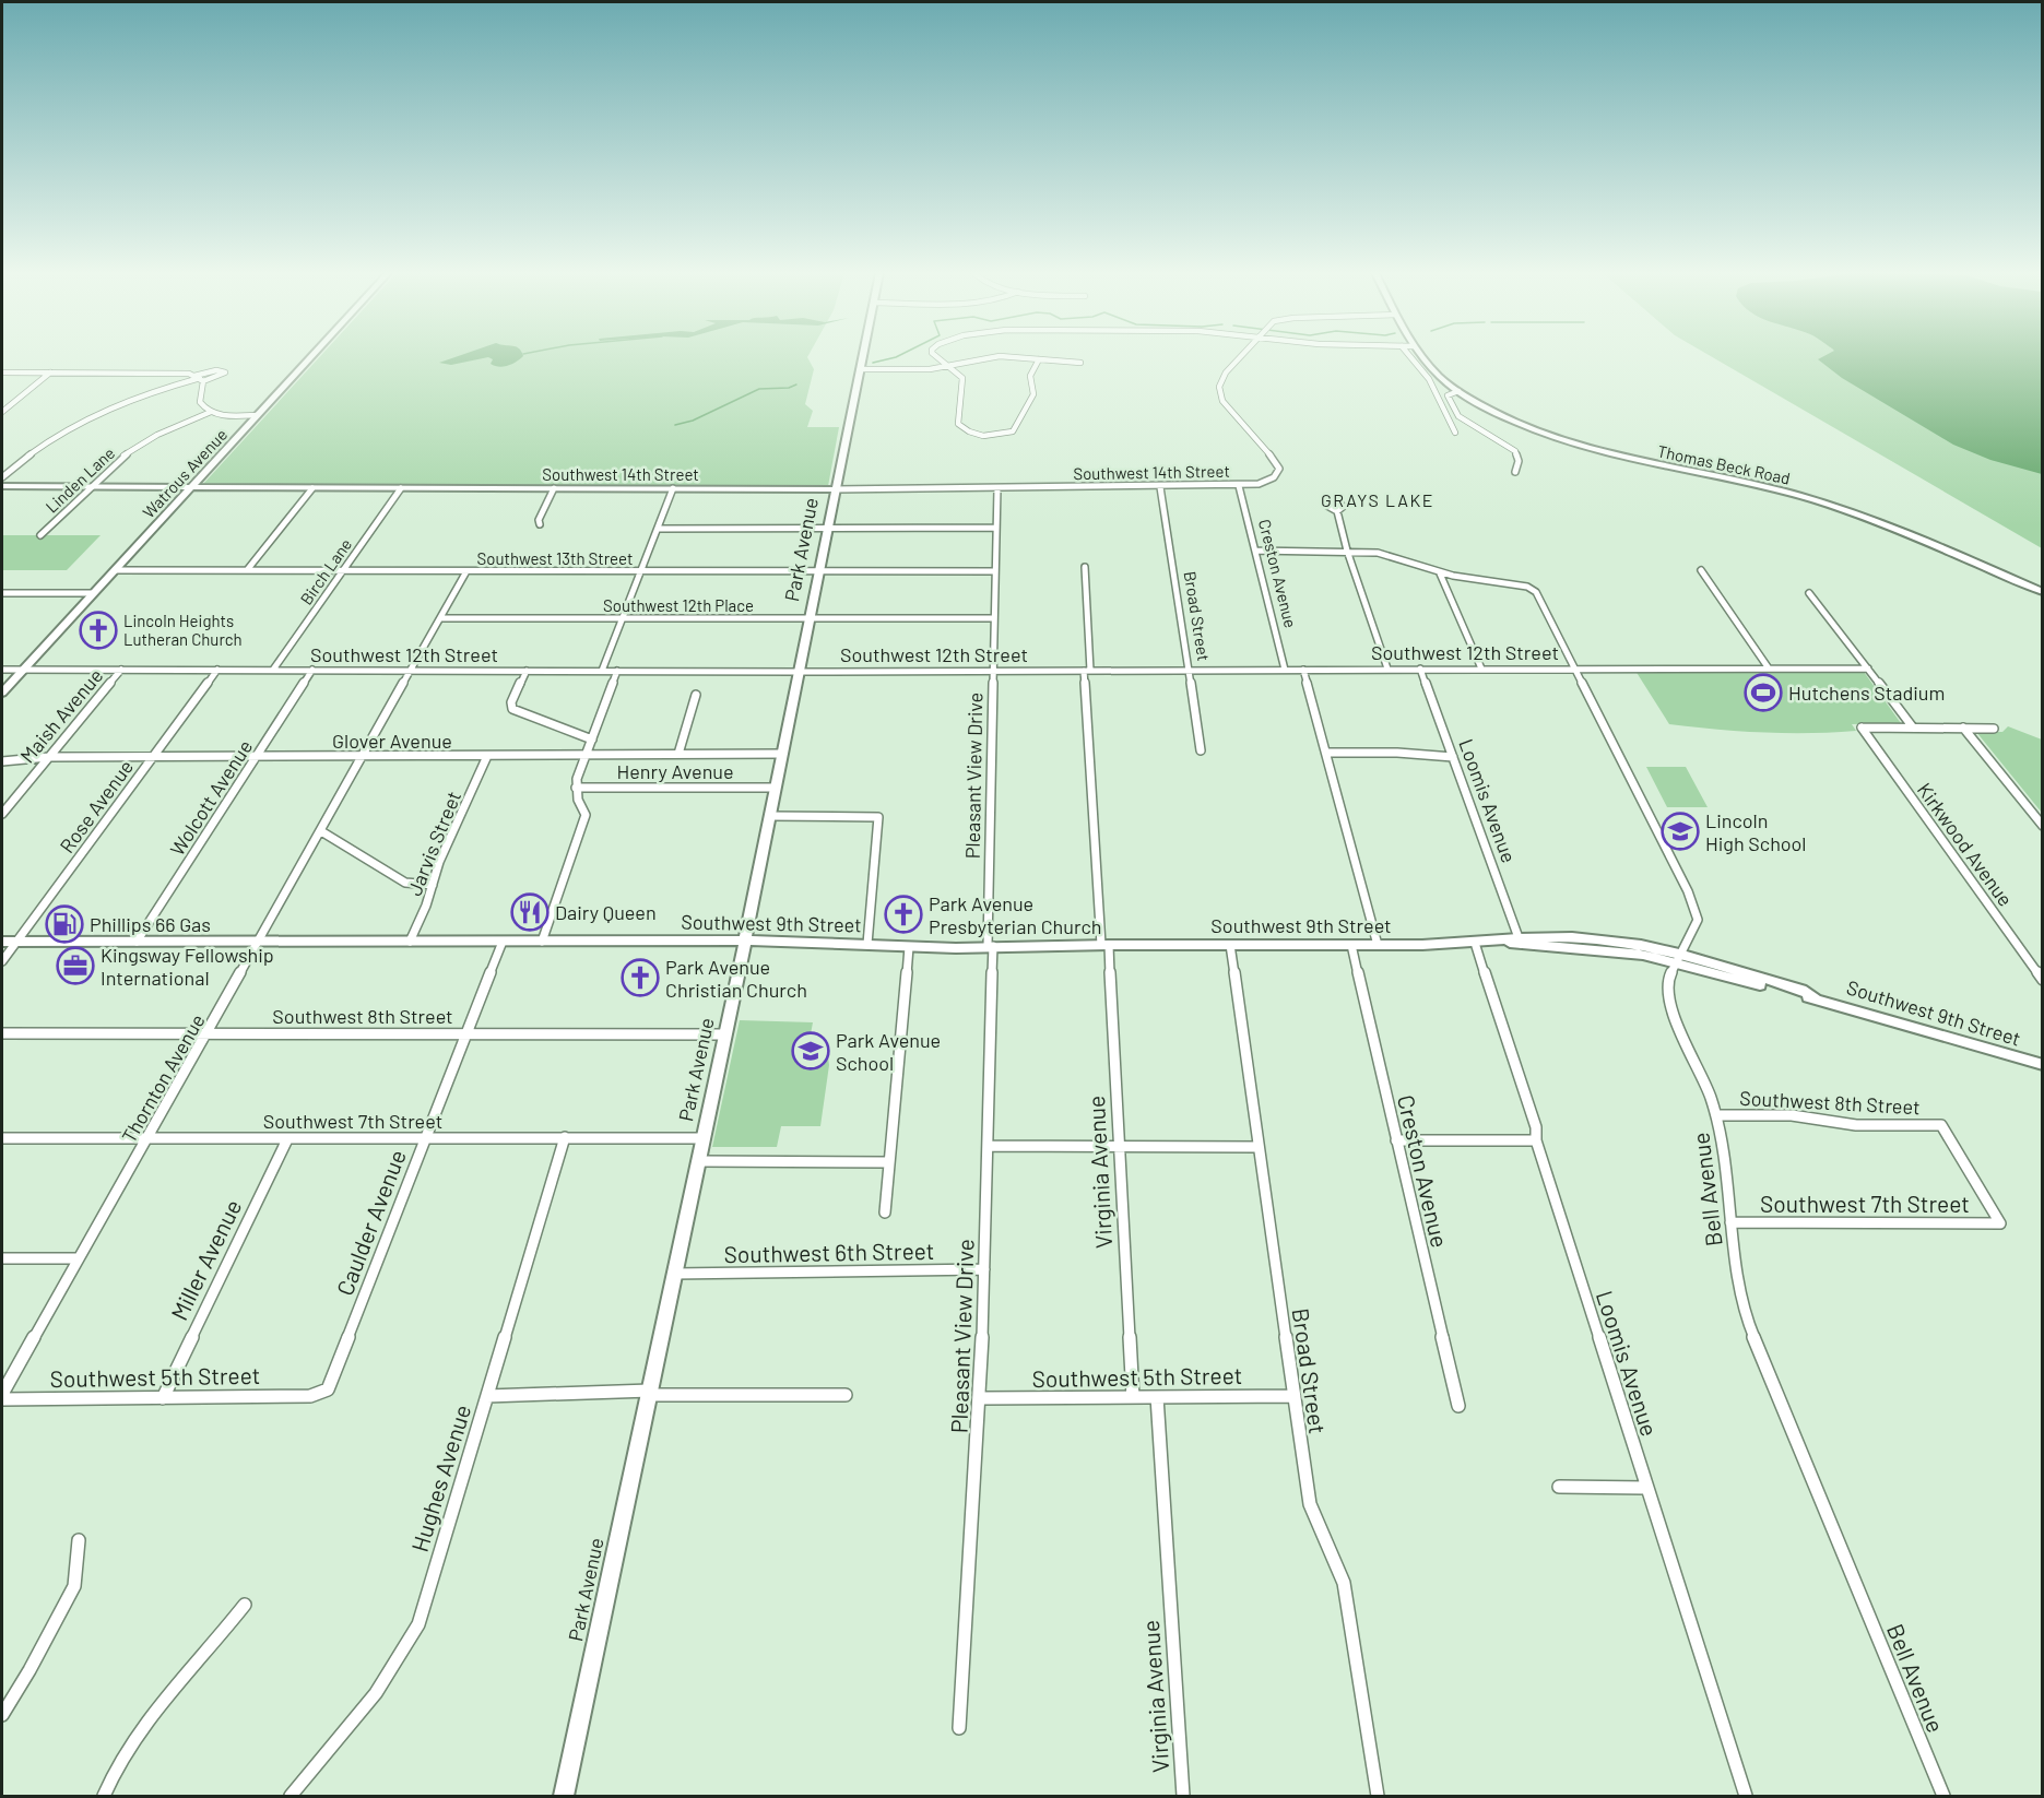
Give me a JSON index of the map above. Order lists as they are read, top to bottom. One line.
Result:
{"streets":{"street":["Thomas Beck Road","Southwest 14th Street","Watrous Avenue","Linden Lane","Park Avenue","Southwest 13th Street","Birch Lane","Creston Avenue","Southwest 12th Place","Broad Street","Southwest 12th Street","Maish Avenue","Glover Avenue","Henry Avenue","Pleasant View Drive","Wolcott Avenue","Loomis Avenue","Rose Avenue","Jarvis Street","Kirkwood Avenue","Southwest 9th Street","Southwest 8th Street","Thornton Avenue","Southwest 7th Street","Virginia Avenue","Bell Avenue","Caulder Avenue","Southwest 6th Street","Miller Avenue","Southwest 5th Street","Hughes Avenue"]},"crossings":[["Southwest 14th Street","Watrous Avenue"],["Southwest 14th Street","Linden Lane"],["Southwest 14th Street","Park Avenue"],["Southwest 14th Street","Birch Lane"],["Southwest 14th Street","Creston Avenue"],["Southwest 14th Street","Broad Street"],["Southwest 14th Street","Pleasant View Drive"],["Watrous Avenue","Southwest 13th Street"],["Watrous Avenue","Southwest 12th Street"],["Park Avenue","Southwest 13th Street"],["Park Avenue","Southwest 12th Place"],["Park Avenue","Southwest 12th Street"],["Park Avenue","Glover Avenue"],["Park Avenue","Henry Avenue"],["Park Avenue","Southwest 9th Street"],["Park Avenue","Southwest 8th Street"],["Park Avenue","Southwest 7th Street"],["Park Avenue","Southwest 6th Street"],["Southwest 13th Street","Birch Lane"],["Southwest 13th Street","Pleasant View Drive"],["Southwest 13th Street","Thornton Avenue"],["Birch Lane","Southwest 12th Street"],["Creston Avenue","Southwest 12th Street"],["Creston Avenue","Southwest 9th Street"],["Southwest 12th Place","Pleasant View Drive"],["Southwest 12th Place","Thornton Avenue"],["Broad Street","Southwest 12th Street"],["Broad Street","Southwest 9th Street"],["Broad Street","Southwest 5th Street"],["Southwest 12th Street","Maish Avenue"],["Southwest 12th Street","Pleasant View Drive"],["Southwest 12th Street","Wolcott Avenue"],["Southwest 12th Street","Loomis Avenue"],["Southwest 12th Street","Rose Avenue"],["Southwest 12th Street","Thornton Avenue"],["Southwest 12th Street","Virginia Avenue"],["Southwest 12th Street","Bell Avenue"],["Maish Avenue","Glover Avenue"],["Glover Avenue","Wolcott Avenue"],["Glover Avenue","Rose Avenue"],["Glover Avenue","Jarvis Street"],["Glover Avenue","Thornton Avenue"],["Pleasant View Drive","Southwest 9th Street"],["Pleasant View Drive","Southwest 6th Street"],["Pleasant View Drive","Southwest 5th Street"],["Wolcott Avenue","Southwest 9th Street"],["Loomis Avenue","Southwest 9th Street"],["Rose Avenue","Southwest 9th Street"],["Jarvis Street","Southwest 9th Street"],["Southwest 9th Street","Thornton Avenue"],["Southwest 9th Street","Virginia Avenue"],["Southwest 9th Street","Bell Avenue"],["Southwest 9th Street","Caulder Avenue"],["Southwest 8th Street","Thornton Avenue"],["Southwest 8th Street","Southwest 7th Street"],["Southwest 8th Street","Bell Avenue"],["Southwest 8th Street","Caulder Avenue"],["Thornton Avenue","Southwest 7th Street"],["Southwest 7th Street","Bell Avenue"],["Southwest 7th Street","Caulder Avenue"],["Southwest 7th Street","Miller Avenue"],["Southwest 7th Street","Hughes Avenue"],["Virginia Avenue","Southwest 5th Street"],["Caulder Avenue","Southwest 5th Street"],["Miller Avenue","Southwest 5th Street"]],"districts":["GRAYS LAKE"],"places":{"church":["Lincoln Heights Lutheran Church","Park Avenue Presbyterian Church","Park Avenue Christian Church"],"sports":["Hutchens Stadium"],"school or university":["Lincoln High School","Park Avenue School"],"restaurant":["Dairy Queen"],"fuel station":["Phillips 66 Gas"],"office":["Kingsway Fellowship International"]}}
